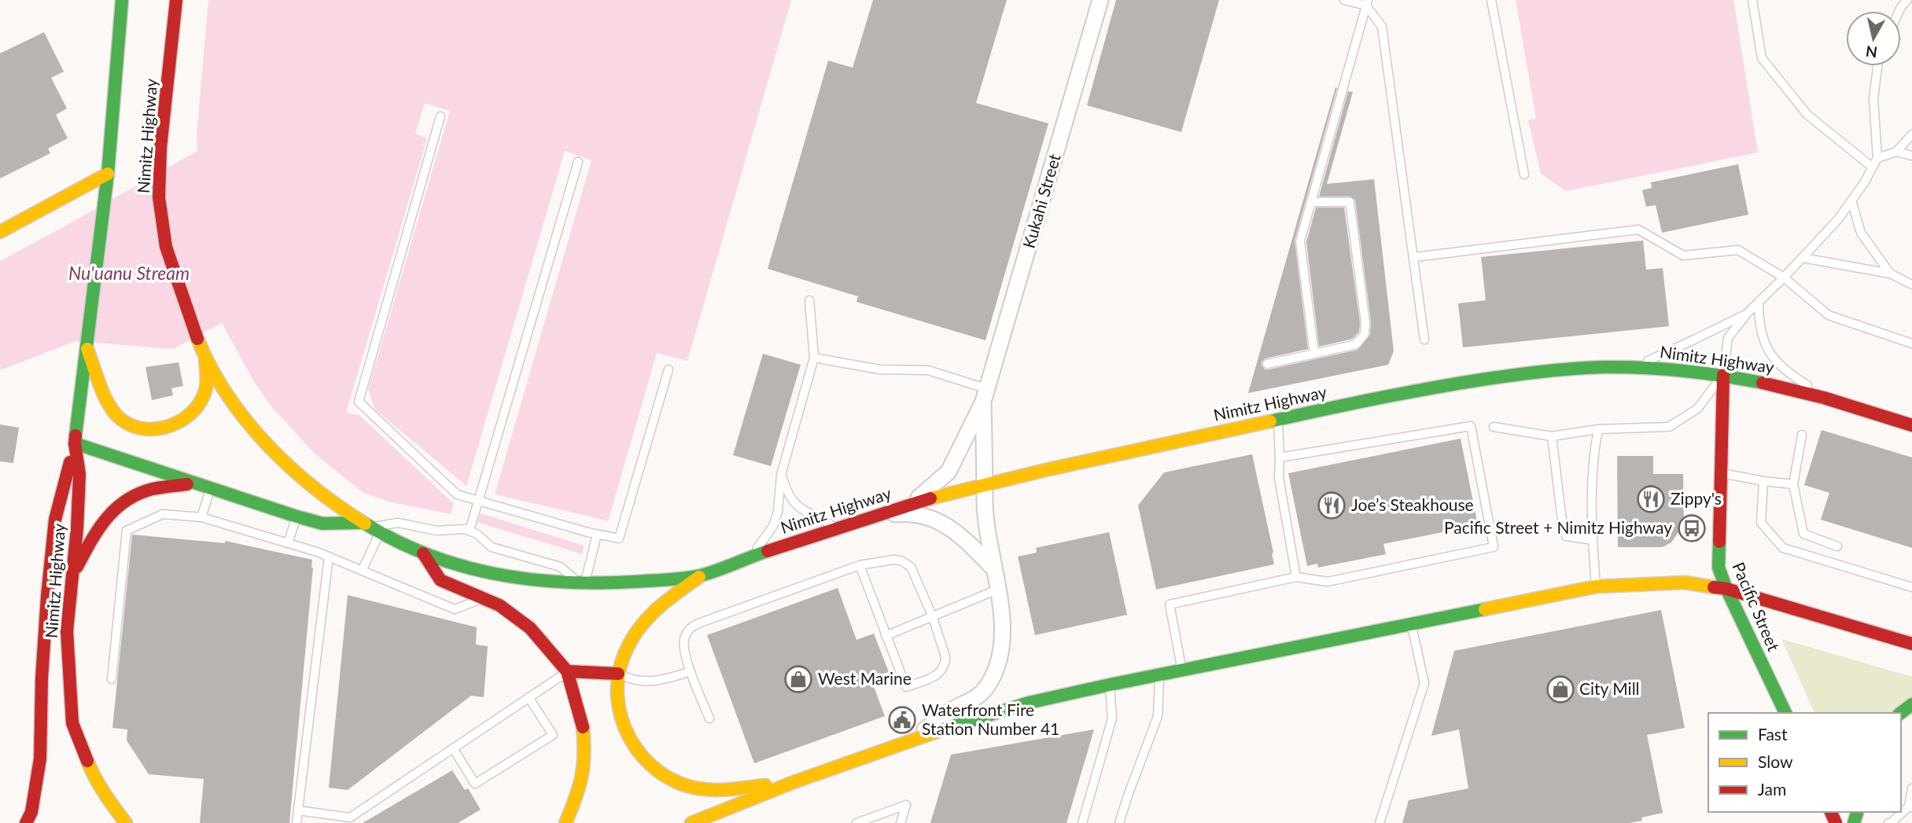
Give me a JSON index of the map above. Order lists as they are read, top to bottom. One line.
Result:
{"streets":{"main road":["Nimitz Highway","Pacific Street"],"street":["Kukahi Street"]},"crossings":[["Nimitz Highway","Kukahi Street"],["Nimitz Highway","Pacific Street"]],"water":["Nu'uanu Stream"],"places":{"restaurant":["Zippy's","Joe’s Steakhouse"],"bus stop":["Pacific Street + Nimitz Highway"],"shop":["West Marine","City Mill"],"public building":["Waterfront Fire Station Number 41"]},"legend":["Fast","Slow","Jam"],"north":"bottom"}
